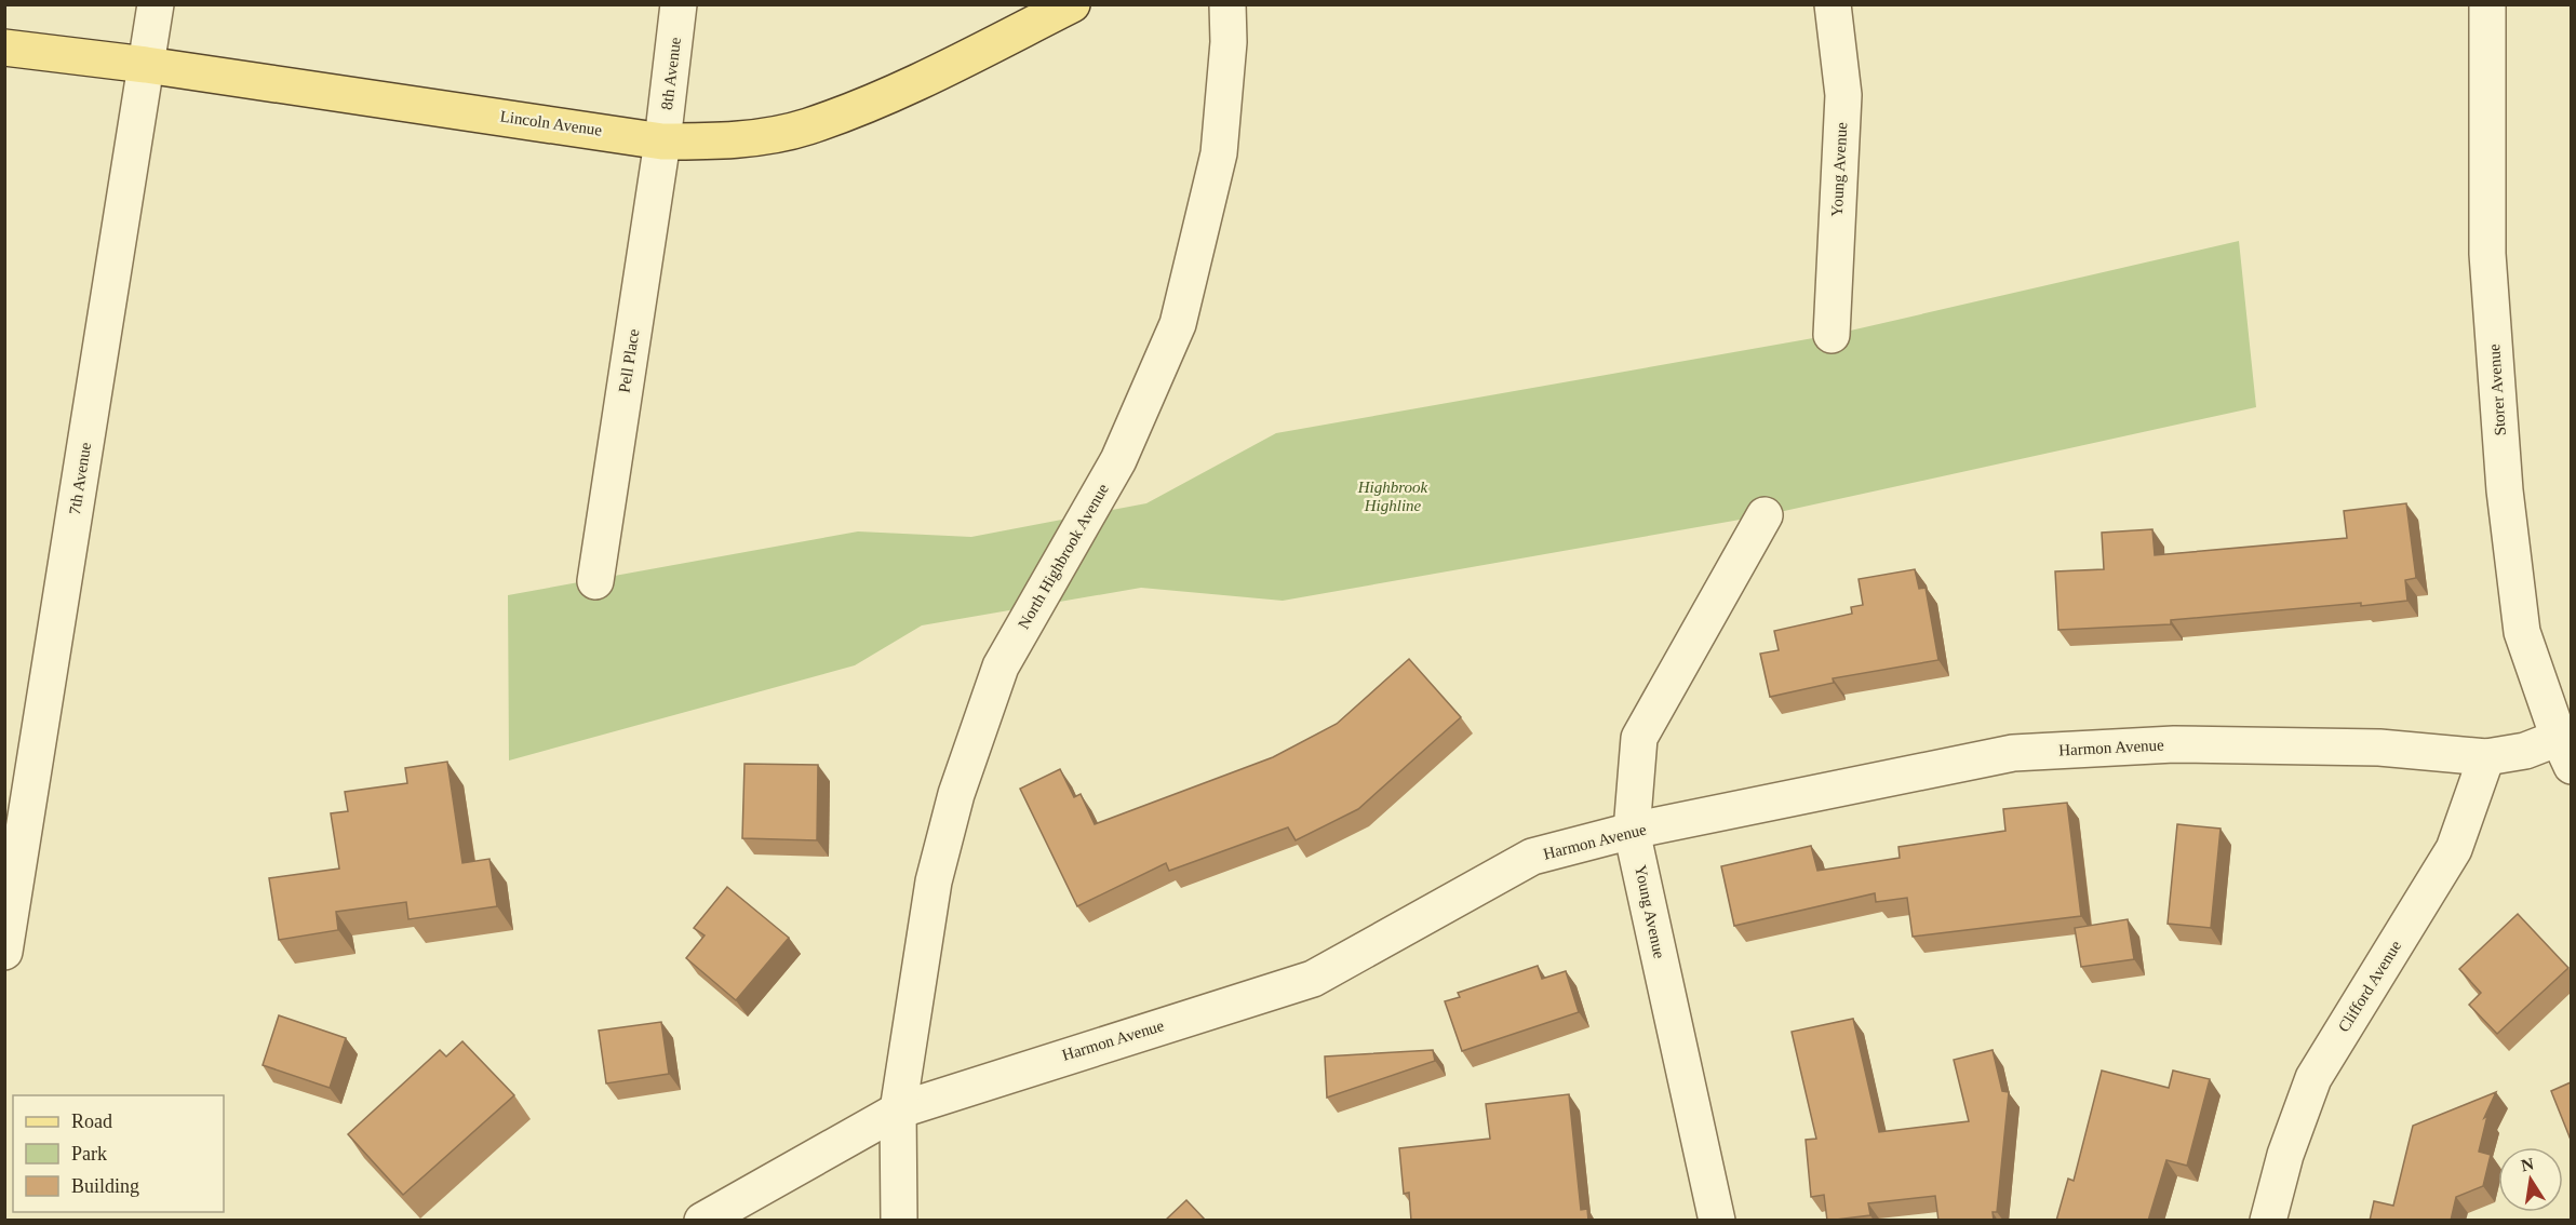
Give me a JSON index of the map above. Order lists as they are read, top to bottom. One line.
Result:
{"streets":{"main road":["Lincoln Avenue"],"street":["8th Avenue","Young Avenue","Pell Place","Storer Avenue","7th Avenue","North Highbrook Avenue","Harmon Avenue","Clifford Avenue"]},"crossings":[["8th Avenue","Lincoln Avenue"],["8th Avenue","Pell Place"],["Lincoln Avenue","Pell Place"],["Lincoln Avenue","7th Avenue"],["Young Avenue","Harmon Avenue"],["Storer Avenue","Harmon Avenue"],["North Highbrook Avenue","Harmon Avenue"],["Harmon Avenue","Clifford Avenue"]],"parks":["Highbrook Highline"],"legend":["Road","Park","Building"],"north":"top"}
